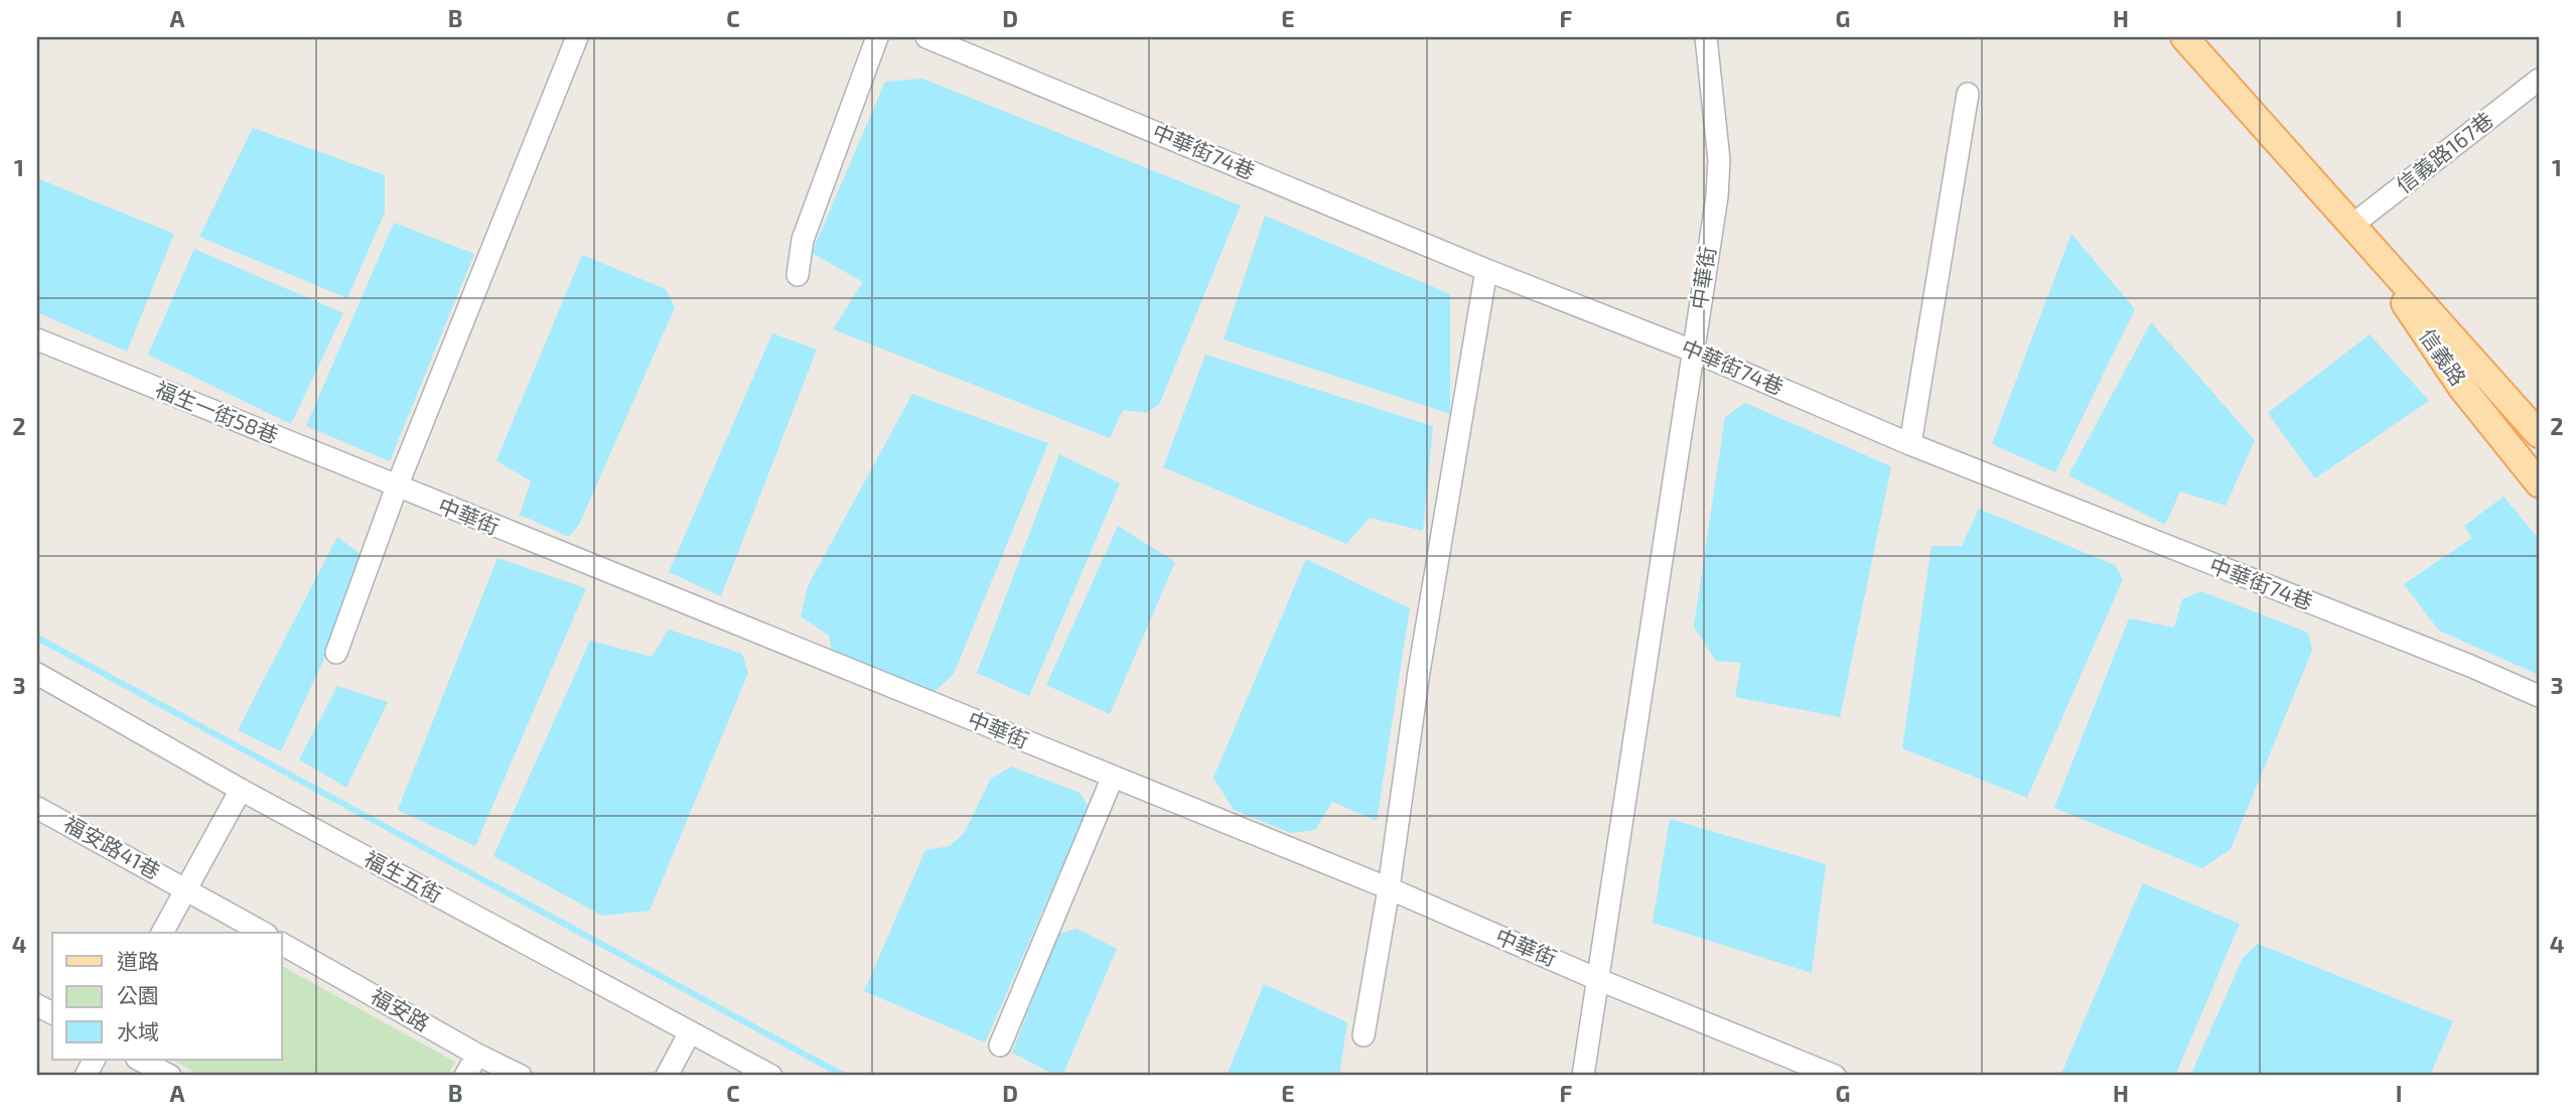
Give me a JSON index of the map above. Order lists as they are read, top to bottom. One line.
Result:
{"streets":{"main road":["信義路"],"street":["中華街74巷","信義路167巷","中華街","福生一街58巷","福安路41巷","福生五街","福安路"]},"crossings":[["中華街74巷","中華街"],["信義路167巷","信義路"],["中華街","福生一街58巷"]],"legend":["道路","公園","水域"],"grid":{"columns":["A","B","C","D","E","F","G","H","I"],"rows":["1","2","3","4"]}}
